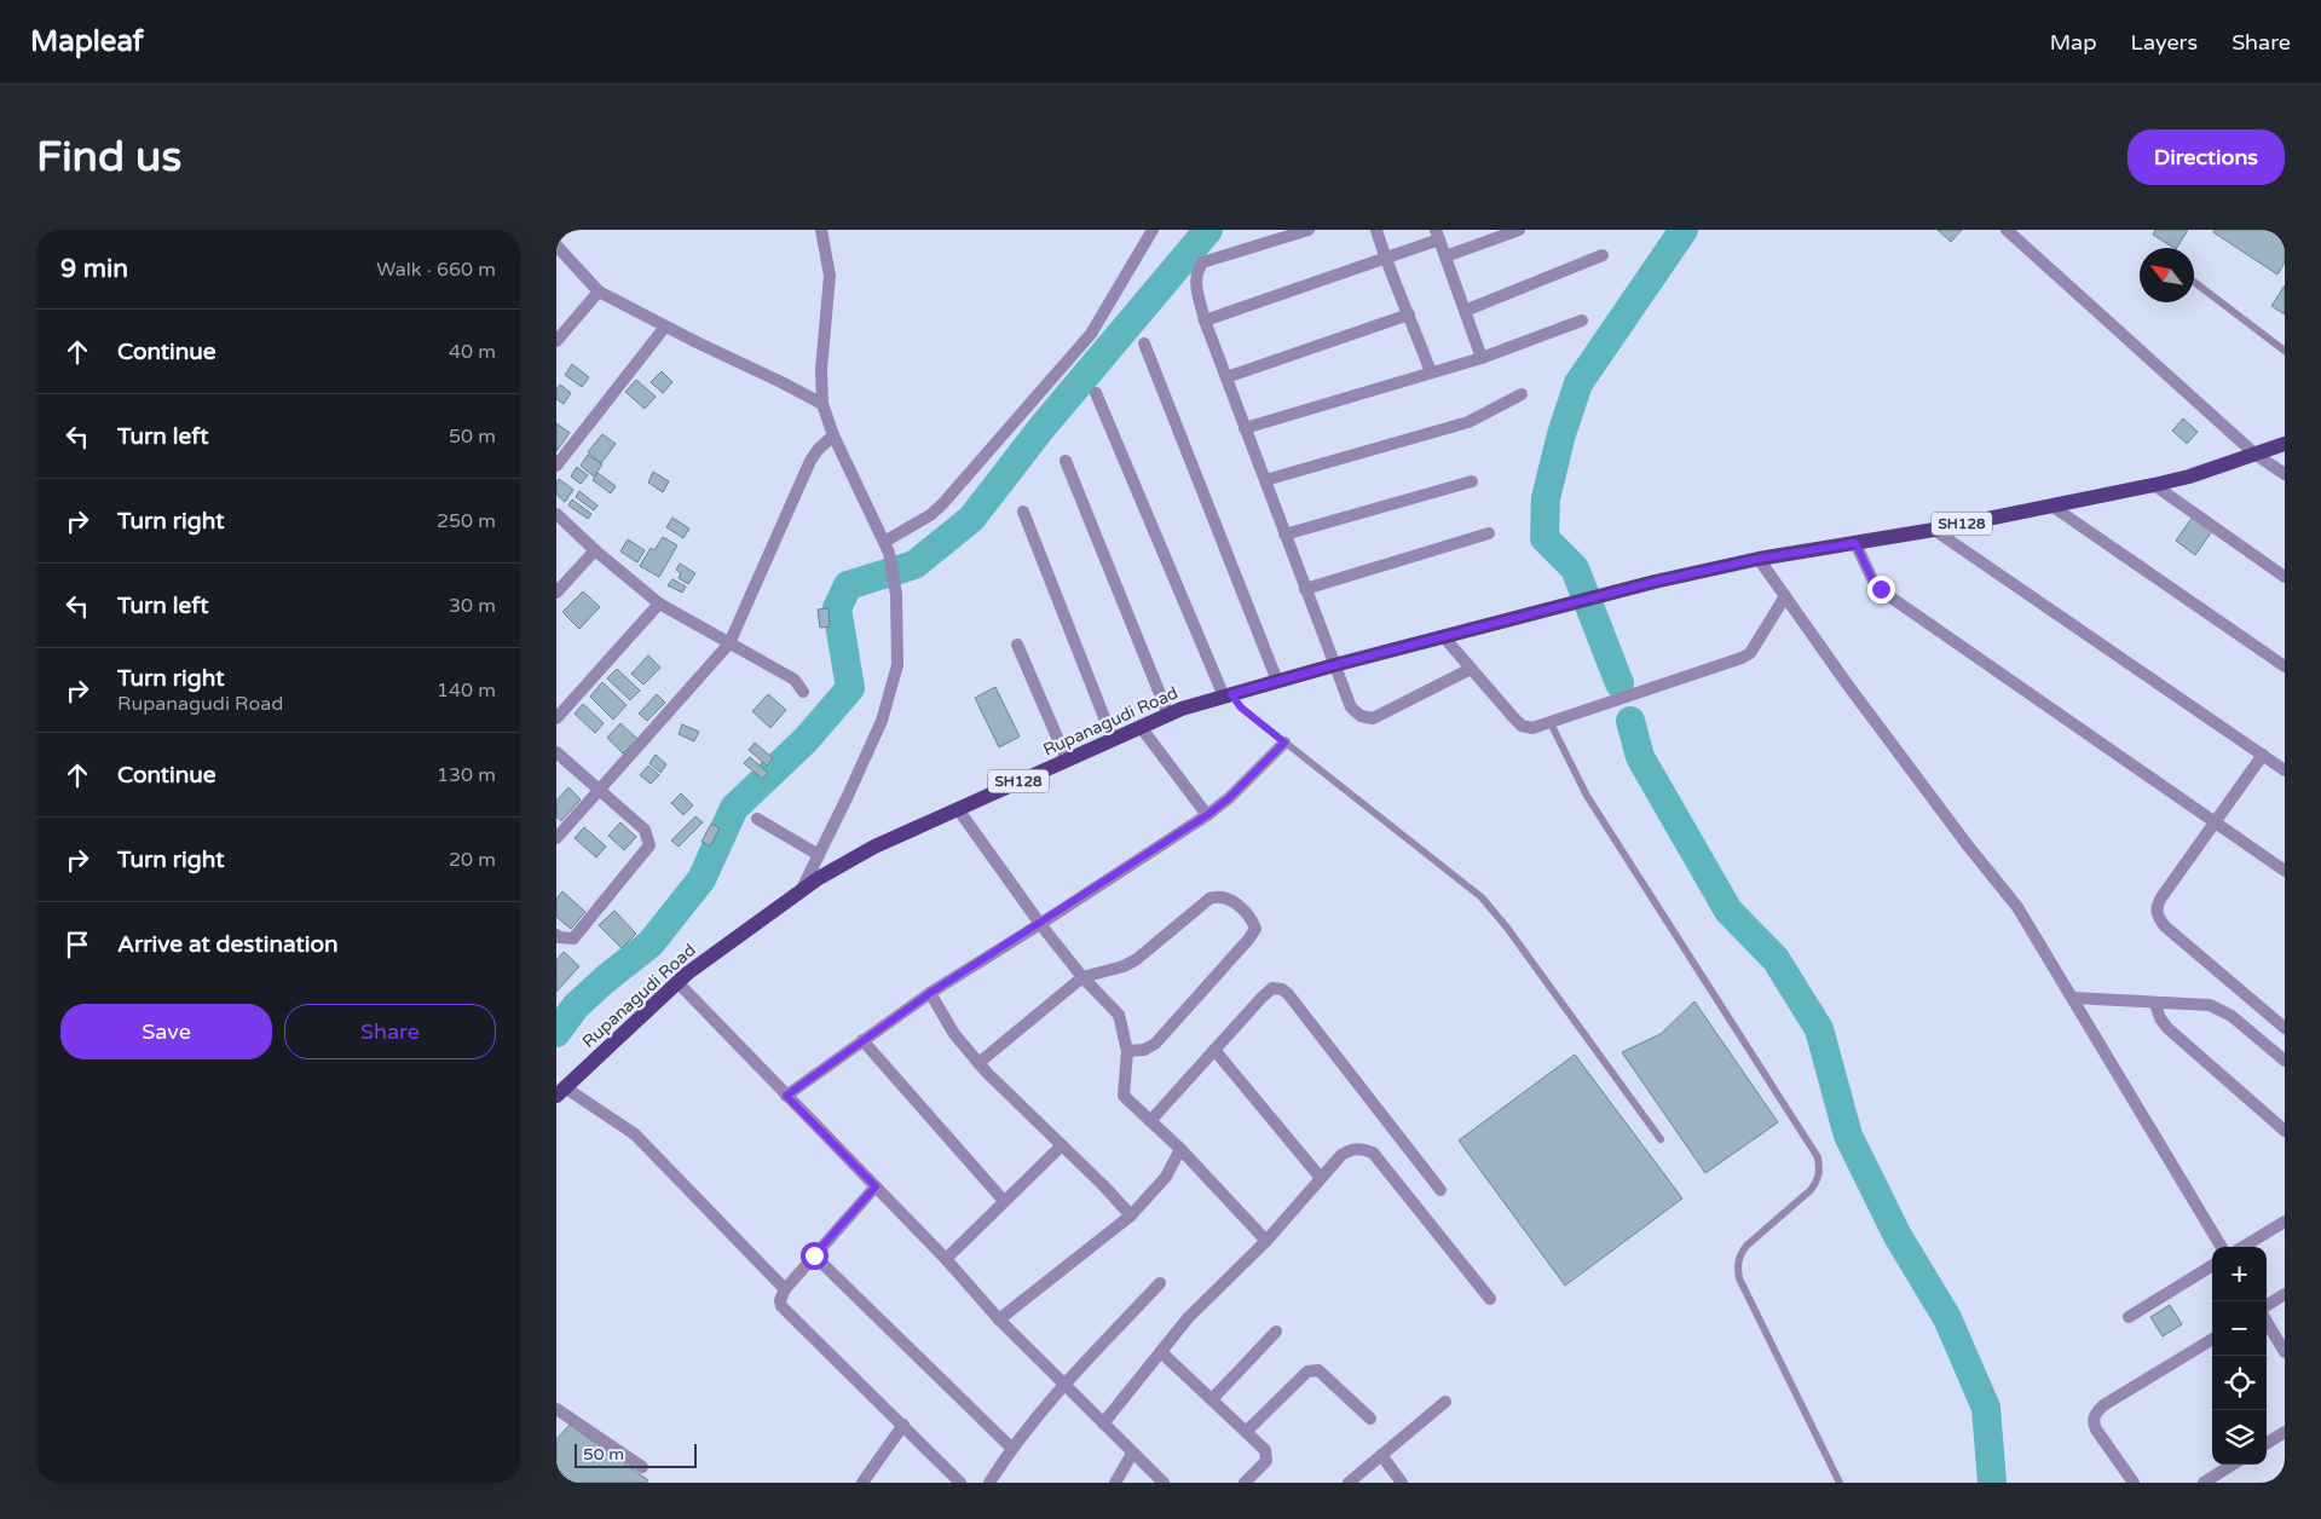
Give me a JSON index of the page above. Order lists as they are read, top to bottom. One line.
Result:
{"streets":{"main road":["SH128","Rupanagudi Road"]},"crossings":[["SH128","Rupanagudi Road"]],"scale_bar":"50 m","north":"top left","page":{"header":"Mapleaf","nav":["Map","Layers","Share"],"buttons":["Directions",["Save","Share"]],"title":"Find us","heading":["9 min","Walk · 660 m"],"list":[["Continue","40 m"],["Turn left","50 m"],["Turn right","250 m"],["Turn left","30 m"],["Turn right","Rupanagudi Road","140 m"],["Continue","130 m"],["Turn right","20 m"],"Arrive at destination"],"map_buttons":["+","−"],"scale":"50 m"}}
